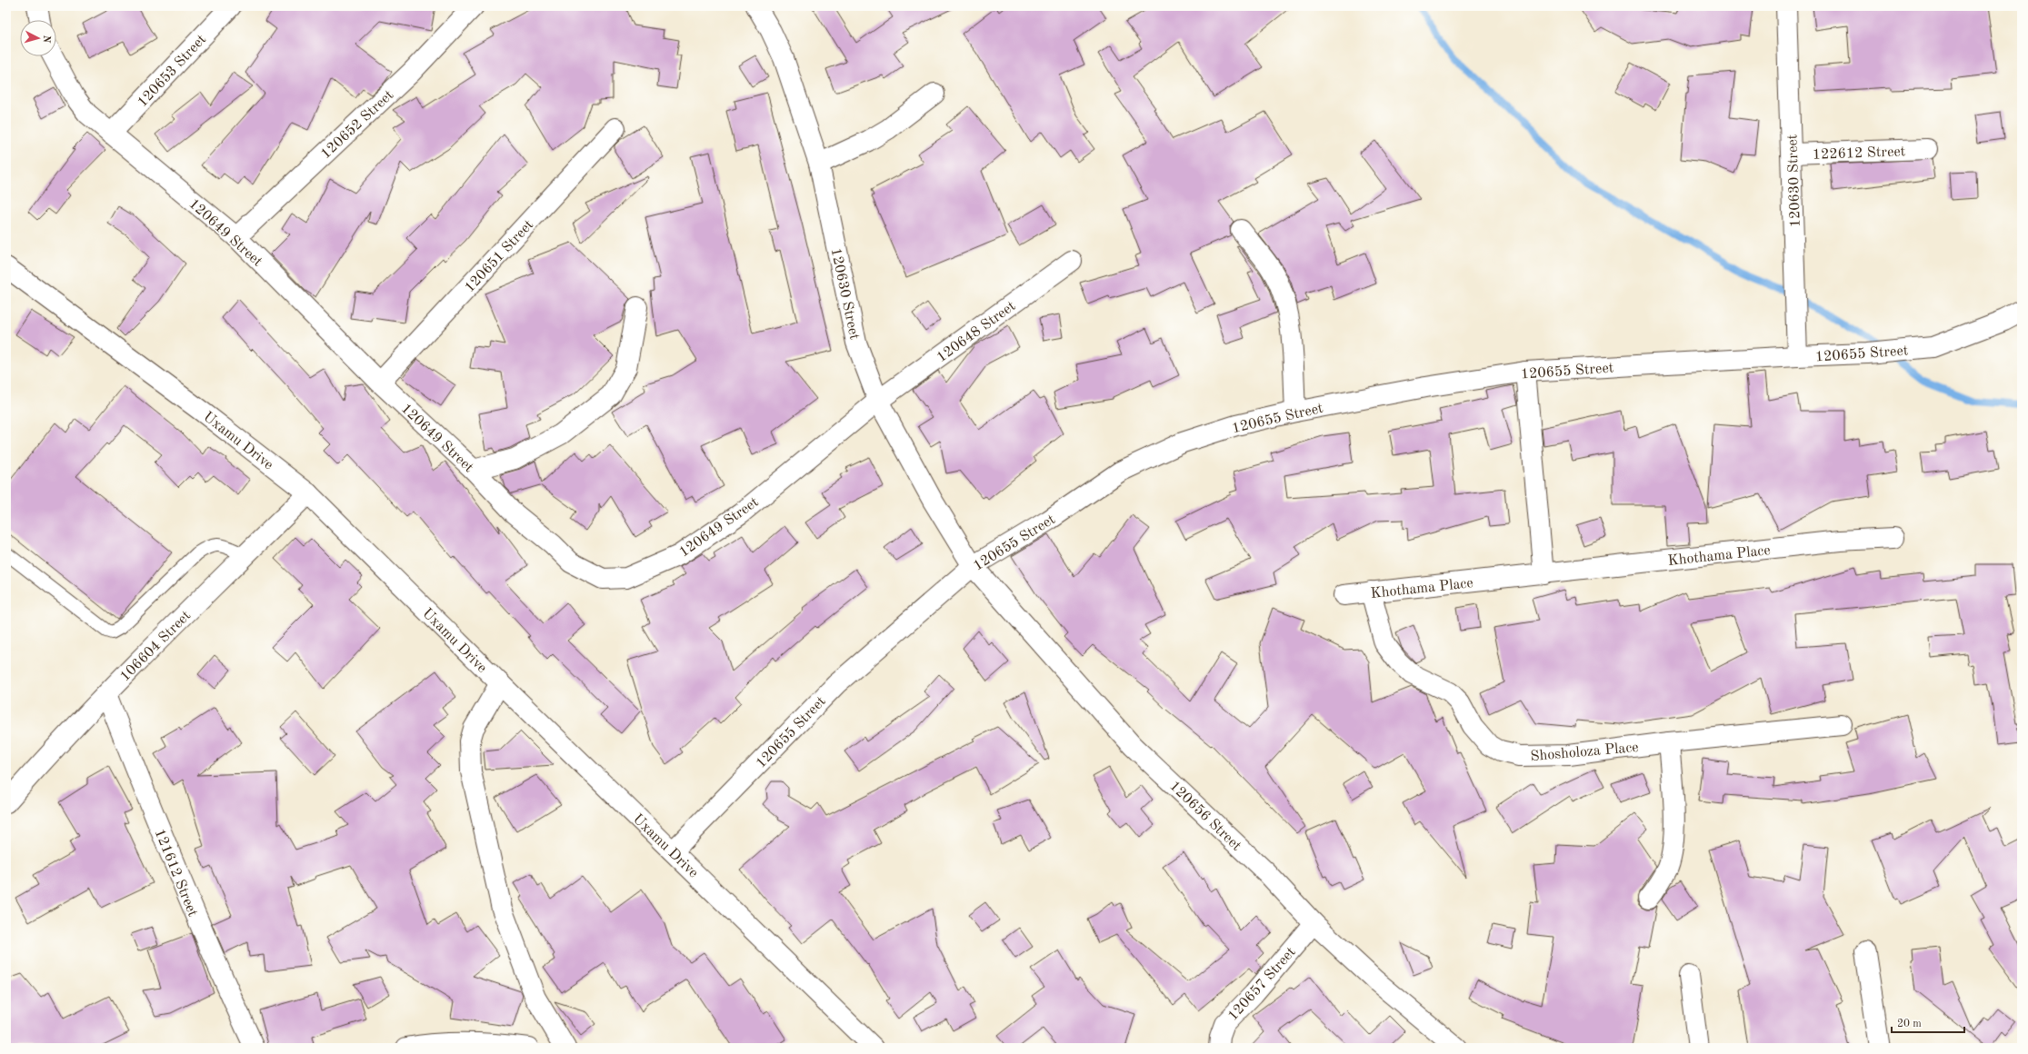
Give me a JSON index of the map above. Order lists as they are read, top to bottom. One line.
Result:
{"streets":{"street":["120653 Street","120652 Street","122612 Street","120630 Street","120649 Street","120651 Street","120648 Street","120655 Street","Uxamu Drive","Khothama Place","106604 Street","Shosholoza Place","120656 Street","121612 Street","120657 Street"]},"crossings":[["120653 Street","120649 Street"],["120652 Street","120649 Street"],["122612 Street","120630 Street"],["120630 Street","120649 Street"],["120630 Street","120648 Street"],["120630 Street","120655 Street"],["120630 Street","120656 Street"],["120649 Street","120651 Street"],["120649 Street","120648 Street"],["120655 Street","Uxamu Drive"],["120655 Street","120656 Street"],["Uxamu Drive","106604 Street"],["Khothama Place","Shosholoza Place"],["106604 Street","121612 Street"],["120656 Street","120657 Street"]],"scale_bar":"20 m","north":"right"}
